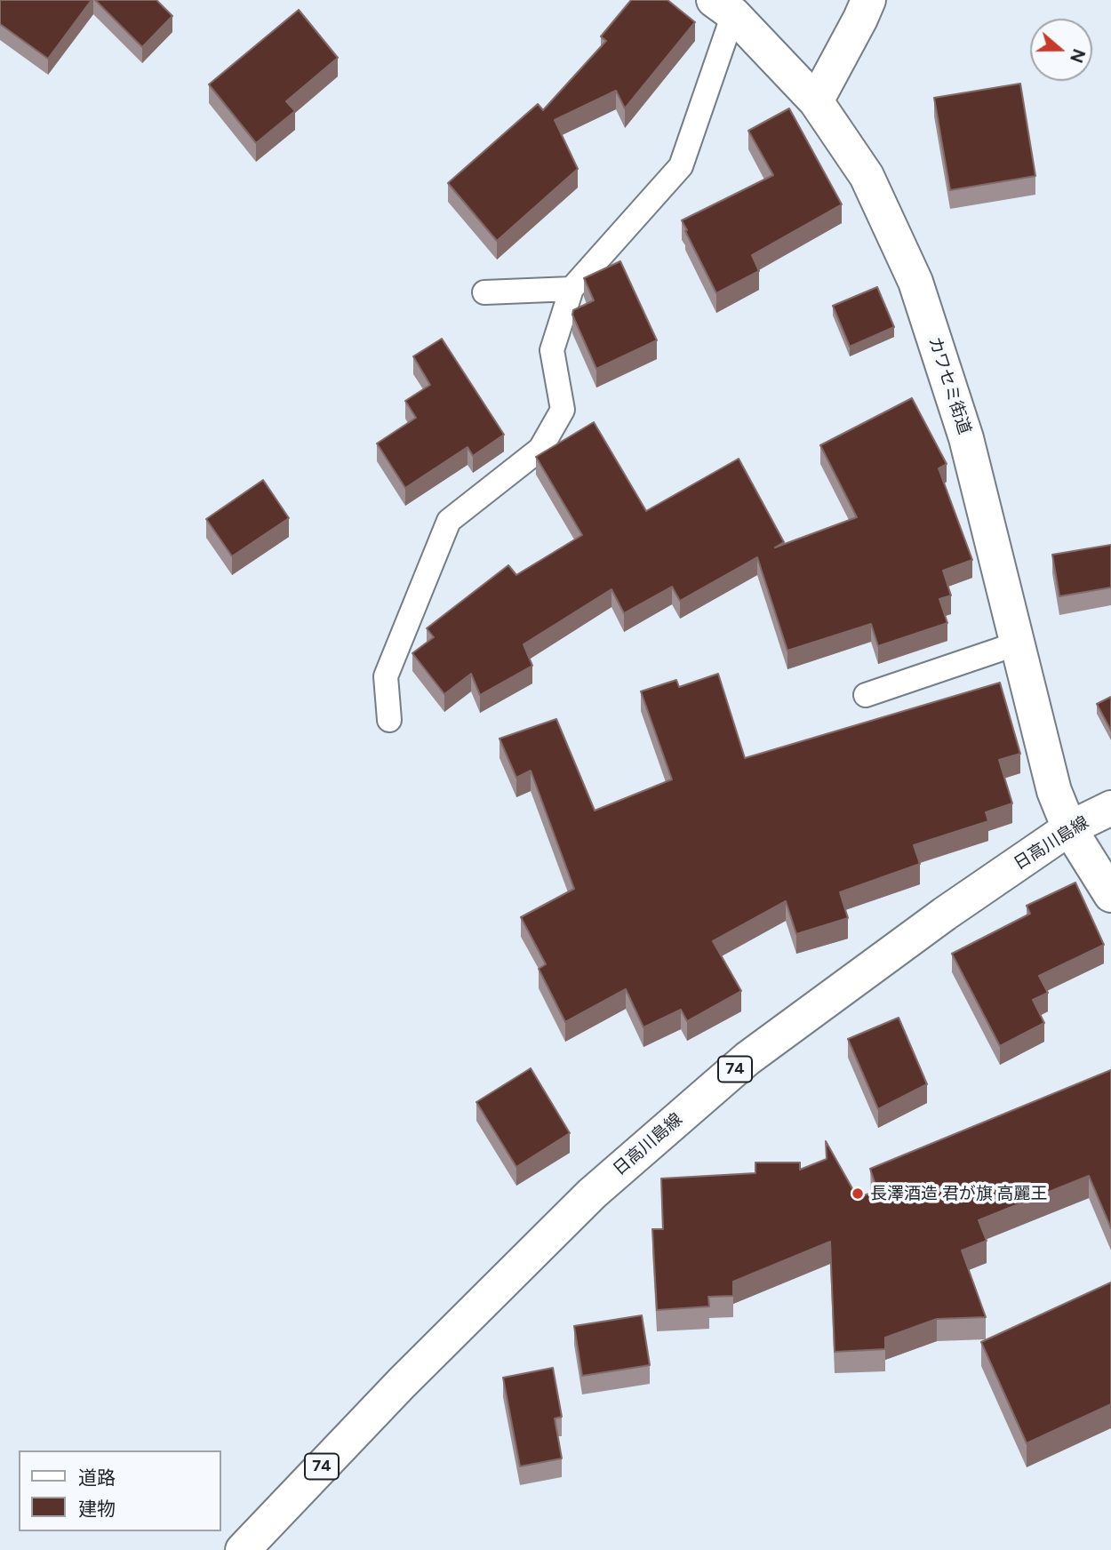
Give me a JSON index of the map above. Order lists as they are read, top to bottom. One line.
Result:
{"streets":{"main road":["カワセミ街道","日高川島線","74"]},"crossings":[["カワセミ街道","日高川島線"]],"places":["長澤酒造 君が旗 高麗王"],"legend":["道路","建物"],"north":"right"}
